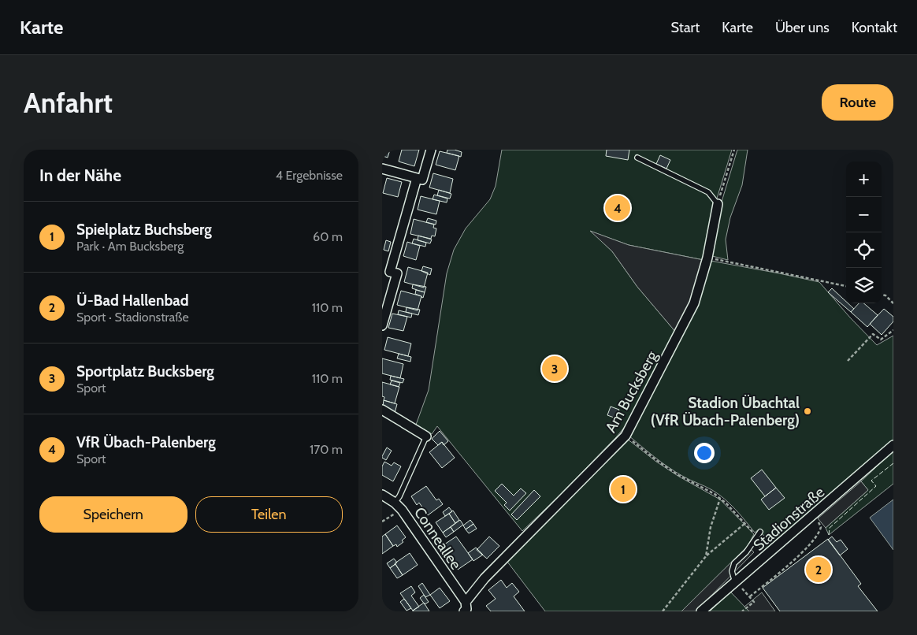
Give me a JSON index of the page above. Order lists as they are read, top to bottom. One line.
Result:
{"streets":{"street":["Am Bucksberg","Stadionstraße","Conneallee"]},"crossings":[["Am Bucksberg","Conneallee"]],"places":["Stadion Übachtal (VfR Übach-Palenberg)"],"page":{"header":"Karte","nav":["Start","Karte","Über uns","Kontakt"],"buttons":["Route",["Speichern","Teilen"]],"title":"Anfahrt","heading":["In der Nähe","4 Ergebnisse"],"map_buttons":["+","−"],"pins":["4","3","1","2"],"list":[{"mark":"1","name":"Spielplatz Buchsberg","note":"Park · Am Bucksberg","value":"60 m"},{"mark":"2","name":"Ü-Bad Hallenbad","note":"Sport · Stadionstraße","value":"110 m"},{"mark":"3","name":"Sportplatz Bucksberg","note":"Sport","value":"110 m"},{"mark":"4","name":"VfR Übach-Palenberg","note":"Sport","value":"170 m"}]}}
